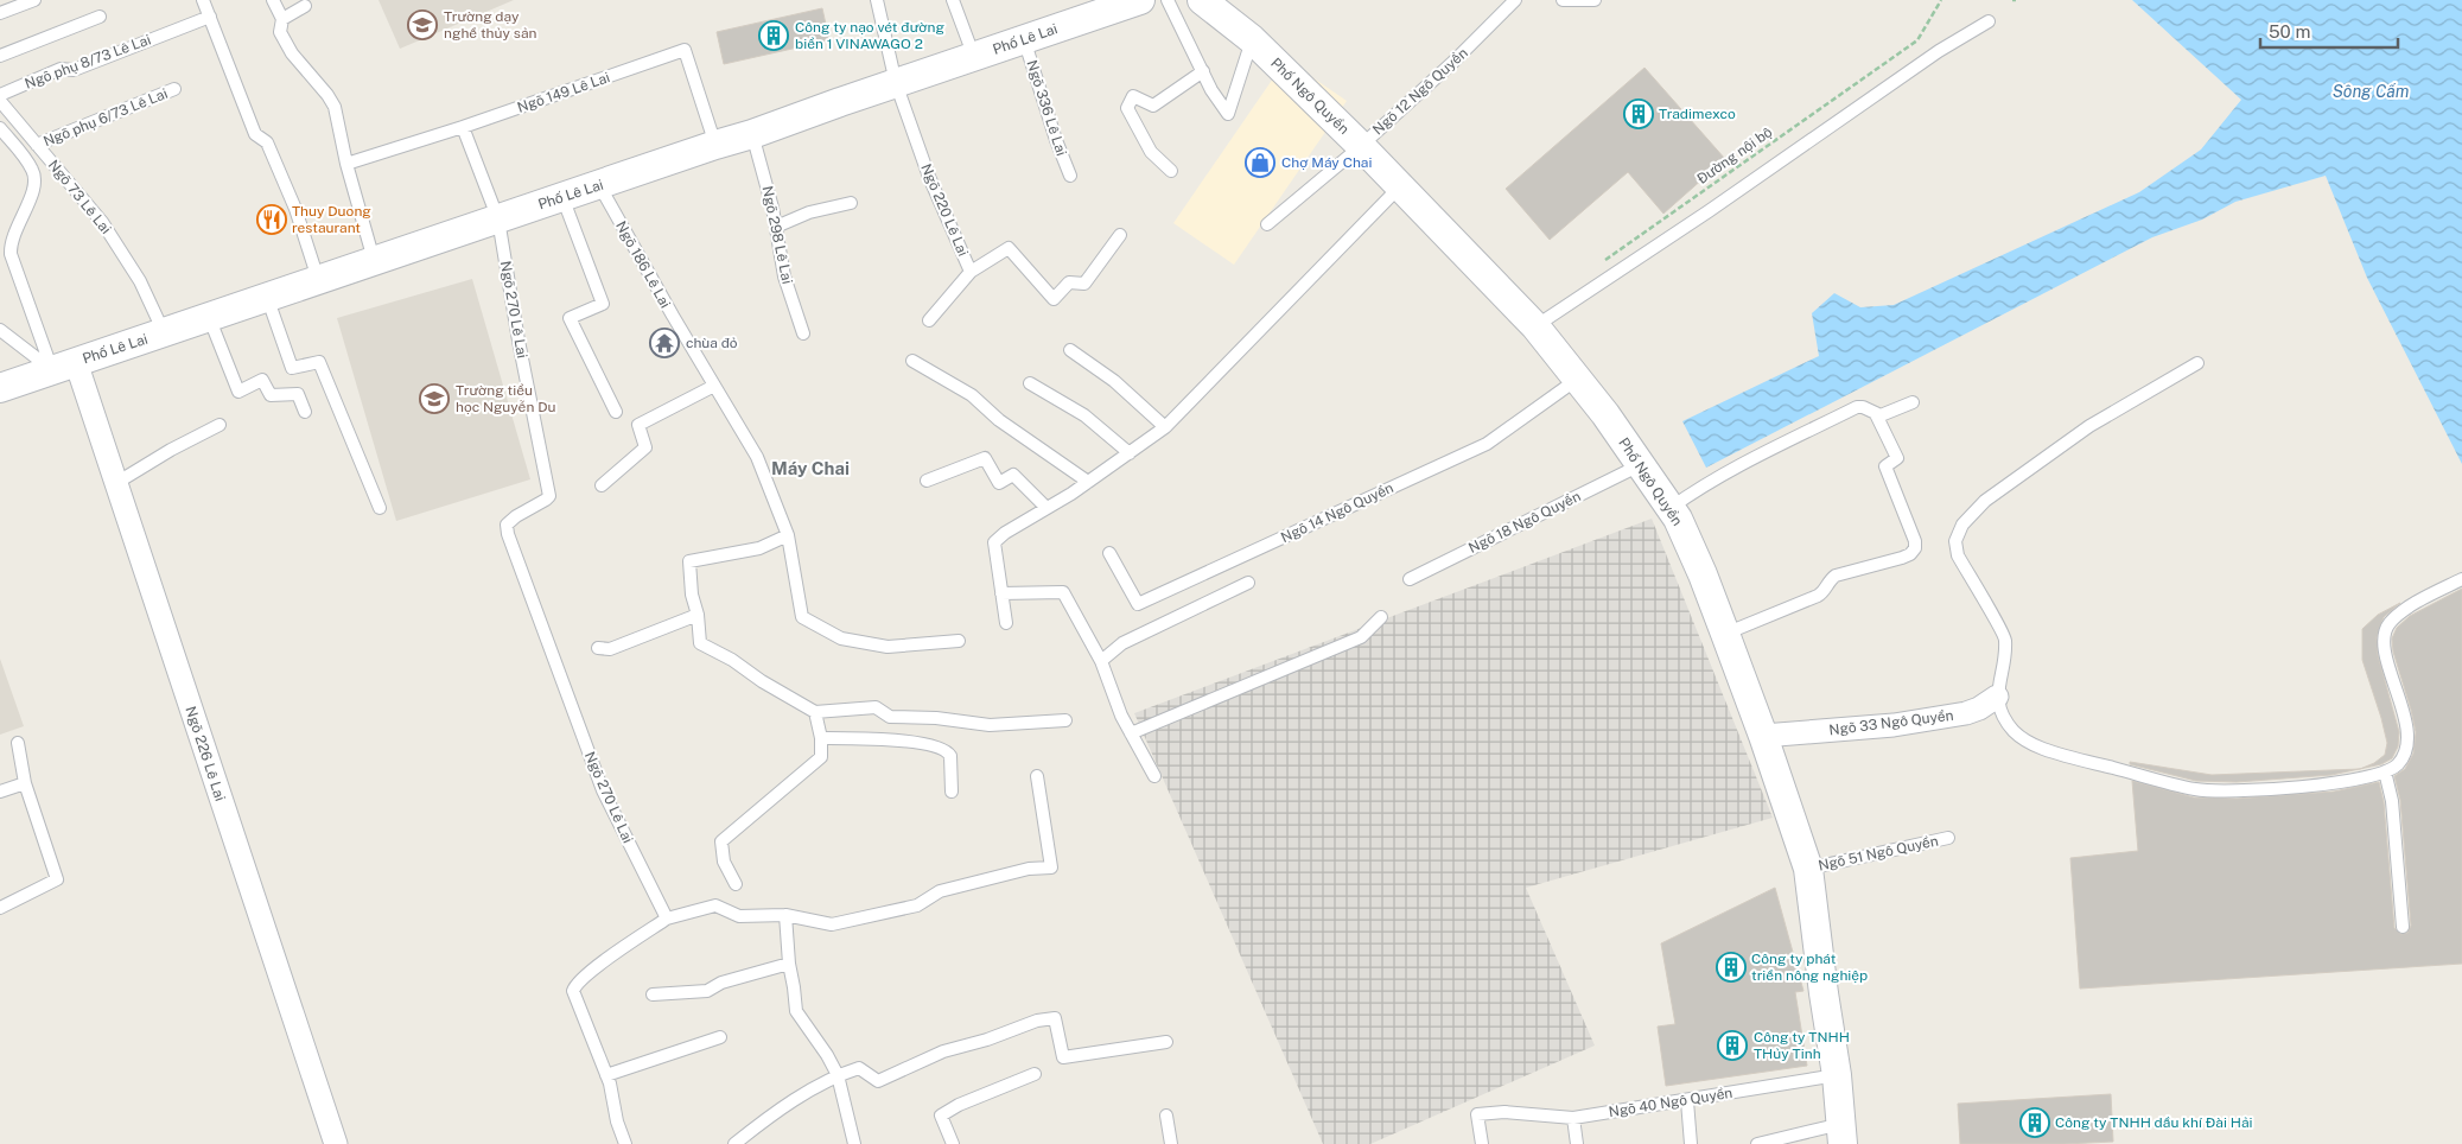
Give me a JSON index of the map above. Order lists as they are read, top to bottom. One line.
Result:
{"streets":{"street":["Phố Lê Lai","Phố Ngô Quyền","Ngõ 33 Ngô Quyền","Ngõ 226 Lê Lai"],"lane":["Ngõ phụ 8/73 Lê Lai","Ngõ 12 Ngô Quyền","Ngõ 149 Lê Lai","Ngõ 336 Lê Lai","Ngõ phụ 6/73 Lê Lai","Ngõ 73 Lê Lai","Ngõ 220 Lê Lai","Ngõ 298 Lê Lai","Ngõ 186 Lê Lai","Ngõ 270 Lê Lai","Ngõ 14 Ngô Quyền","Ngõ 18 Ngô Quyền","Ngõ 51 Ngô Quyền","Ngõ 40 Ngô Quyền"],"path":["Đường nội bộ"]},"crossings":[["Phố Lê Lai","Ngõ 149 Lê Lai"],["Phố Lê Lai","Ngõ 336 Lê Lai"],["Phố Lê Lai","Ngõ 73 Lê Lai"],["Phố Lê Lai","Ngõ 220 Lê Lai"],["Phố Lê Lai","Ngõ 298 Lê Lai"],["Phố Lê Lai","Ngõ 186 Lê Lai"],["Phố Lê Lai","Ngõ 270 Lê Lai"],["Phố Lê Lai","Ngõ 226 Lê Lai"],["Ngõ 12 Ngô Quyền","Phố Ngô Quyền"],["Phố Ngô Quyền","Ngõ 14 Ngô Quyền"],["Phố Ngô Quyền","Ngõ 18 Ngô Quyền"],["Phố Ngô Quyền","Ngõ 33 Ngô Quyền"],["Phố Ngô Quyền","Ngõ 51 Ngô Quyền"],["Phố Ngô Quyền","Ngõ 40 Ngô Quyền"],["Ngõ phụ 6/73 Lê Lai","Ngõ 73 Lê Lai"]],"districts":["Máy Chai"],"water":["Sông Cấm"],"places":{"school or university":["Trường dạy nghề thủy sản","Trường tiểu học Nguyễn Du"],"building":["Công ty nạo vét đường biển 1 VINAWAGO 2","Tradimexco","Công ty phát triền nông nghiệp","Công ty TNHH THủy Tinh","Công ty TNHH dầu khí Đài Hải"],"shop":["Chợ Máy Chai"],"restaurant":["Thuy Duong restaurant"],"temple":["chùa đỏ"]},"scale_bar":"50 m"}
